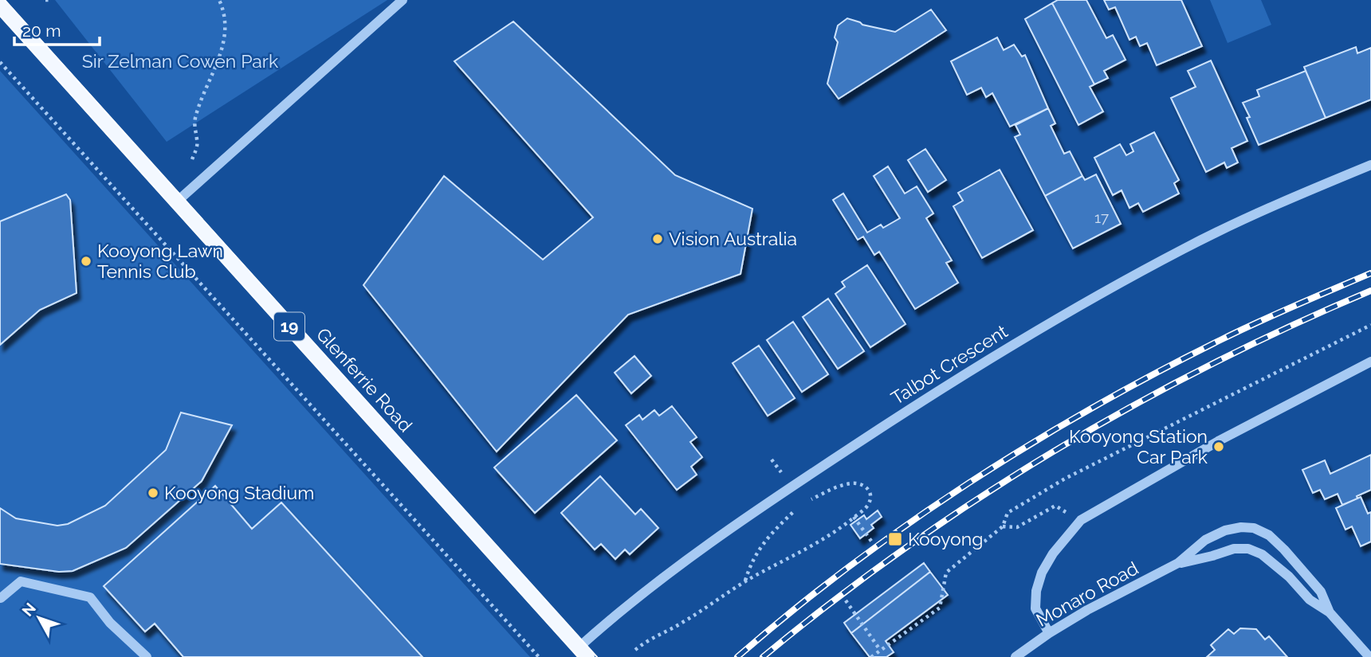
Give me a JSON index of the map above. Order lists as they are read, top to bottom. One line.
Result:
{"streets":{"main road":["19","Glenferrie Road"],"street":["Talbot Crescent","Monaro Road"]},"crossings":[["Talbot Crescent","Glenferrie Road"]],"parks":["Sir Zelman Cowen Park"],"places":{"other":["Vision Australia","Kooyong Lawn Tennis Club","Kooyong Station Car Park","Kooyong Stadium"],"transit":["Kooyong"]},"house_numbers":["17"],"scale_bar":"20 m","north":"top left"}
